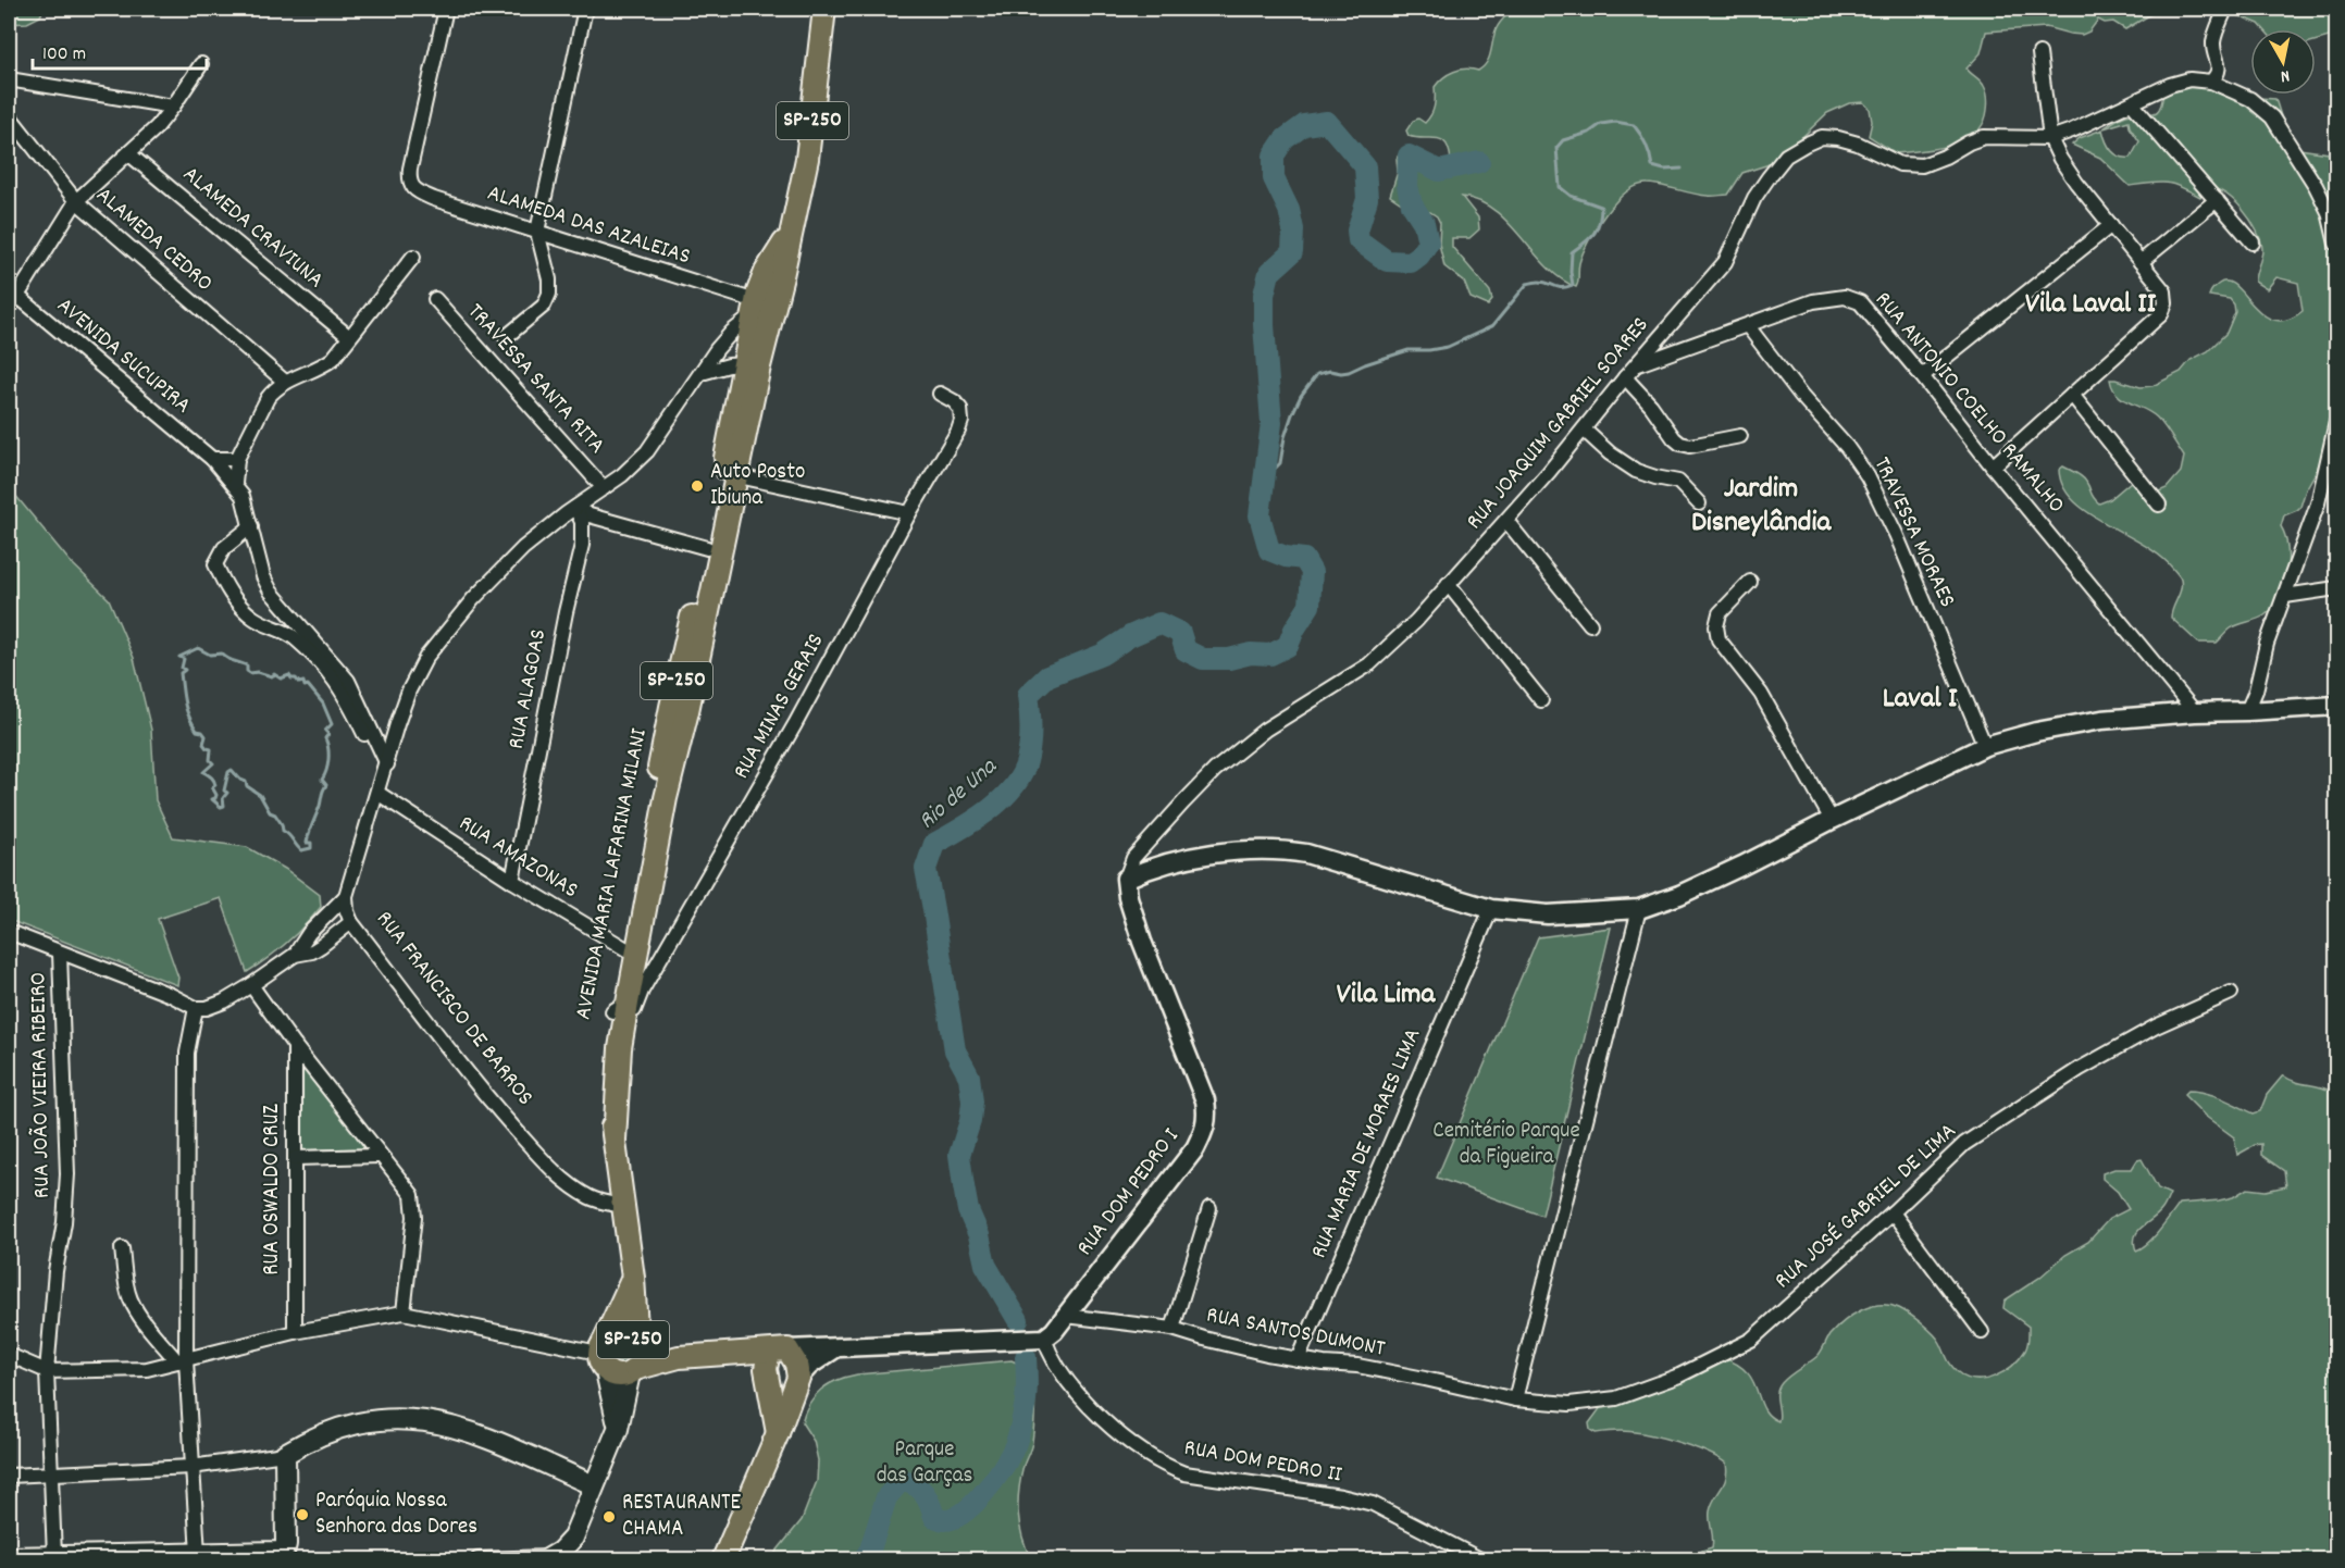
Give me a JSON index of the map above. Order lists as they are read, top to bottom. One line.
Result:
{"streets":{"main road":["SP-250","AVENIDA MARIA LAFARINA MILANI"],"street":["ALAMEDA DAS AZALEIAS","ALAMEDA CRAVIUNA","ALAMEDA CEDRO","AVENIDA SUCUPIRA","TRAVESSA SANTA RITA","RUA ANTONIO COELHO RAMALHO","RUA JOAQUIM GABRIEL SOARES","TRAVESSA MORAES","RUA ALAGOAS","RUA MINAS GERAIS","RUA AMAZONAS","RUA FRANCISCO DE BARROS","RUA JOÃO VIEIRA RIBEIRO","RUA MARIA DE MORAES LIMA","RUA OSWALDO CRUZ","RUA DOM PEDRO I","RUA JOSÉ GABRIEL DE LIMA","RUA SANTOS DUMONT","RUA DOM PEDRO II"]},"crossings":[["SP-250","AVENIDA MARIA LAFARINA MILANI"],["SP-250","RUA FRANCISCO DE BARROS"],["ALAMEDA DAS AZALEIAS","AVENIDA MARIA LAFARINA MILANI"],["ALAMEDA DAS AZALEIAS","RUA FRANCISCO DE BARROS"],["AVENIDA SUCUPIRA","RUA FRANCISCO DE BARROS"],["TRAVESSA SANTA RITA","RUA FRANCISCO DE BARROS"],["RUA ANTONIO COELHO RAMALHO","RUA JOAQUIM GABRIEL SOARES"],["RUA ANTONIO COELHO RAMALHO","TRAVESSA MORAES"],["RUA JOAQUIM GABRIEL SOARES","RUA DOM PEDRO I"],["RUA ALAGOAS","RUA AMAZONAS"],["RUA ALAGOAS","RUA FRANCISCO DE BARROS"],["RUA MINAS GERAIS","AVENIDA MARIA LAFARINA MILANI"],["RUA AMAZONAS","AVENIDA MARIA LAFARINA MILANI"],["RUA AMAZONAS","RUA FRANCISCO DE BARROS"],["AVENIDA MARIA LAFARINA MILANI","RUA FRANCISCO DE BARROS"],["RUA MARIA DE MORAES LIMA","RUA SANTOS DUMONT"],["RUA DOM PEDRO I","RUA SANTOS DUMONT"],["RUA DOM PEDRO I","RUA DOM PEDRO II"],["RUA JOSÉ GABRIEL DE LIMA","RUA SANTOS DUMONT"]],"districts":["Vila Laval II","Jardim Disneylândia","Laval I","Vila Lima"],"water":["Rio de Una"],"parks":["Cemitério Parque da Figueira","Parque das Garças"],"places":["Auto Posto Ibiuna","Paróquia Nossa Senhora das Dores","RESTAURANTE CHAMA"],"scale_bar":"100 m","north":"bottom"}
